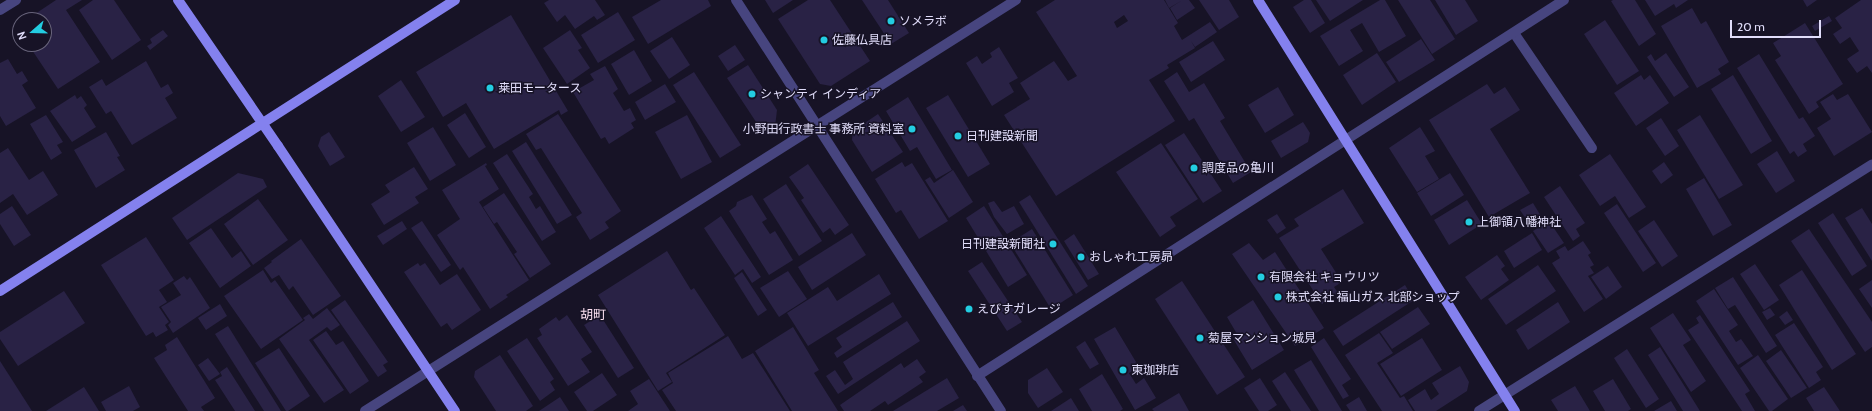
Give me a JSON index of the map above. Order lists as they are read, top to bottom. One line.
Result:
{"districts":["胡町"],"places":["ソメラボ","佐藤仏具店","桒田モータース","シャンティ インディア","小野田行政書士 事務所 資料室","日刊建設新聞","調度品の亀川","上御領八幡神社","日刊建設新聞社","おしゃれ工房昴","有限会社 キョウリツ","株式会社 福山ガス 北部ショップ","えびすガレージ","菊屋マンション城見","東珈琲店"],"scale_bar":"20 m","north":"left"}
